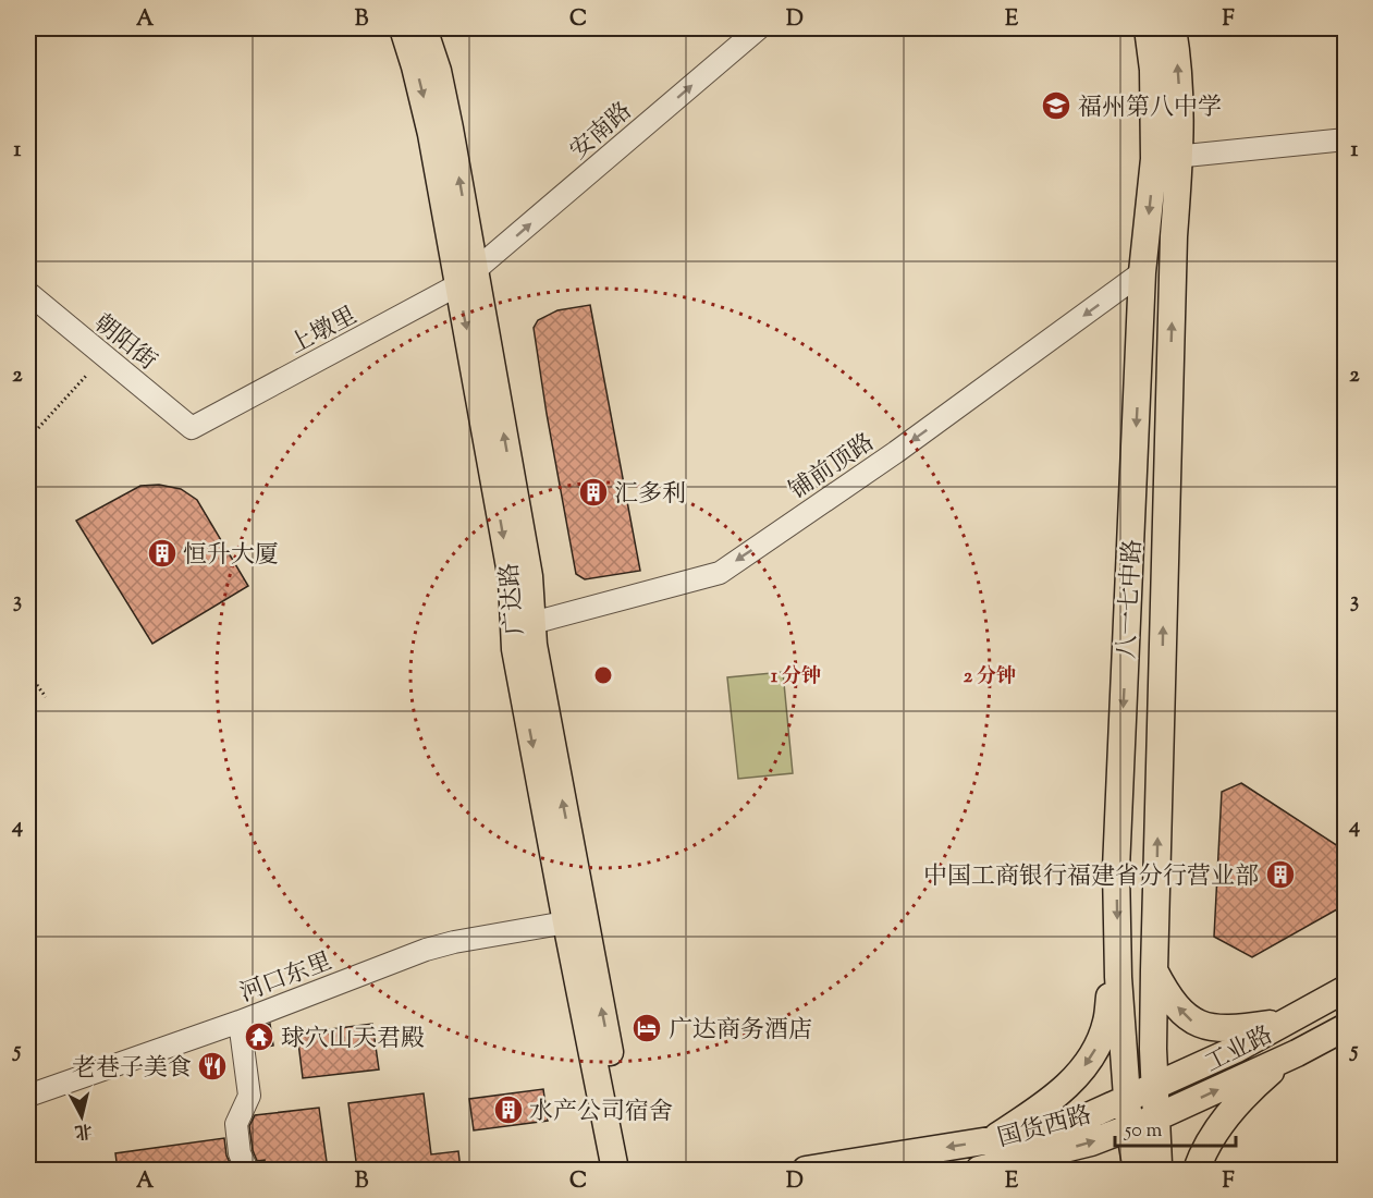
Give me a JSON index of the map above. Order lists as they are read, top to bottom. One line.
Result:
{"streets":{"main road":["广达路","八一七中路","工业路","国货西路"],"street":["安南路","上墩里","朝阳街","铺前顶路","河口东里"]},"crossings":[["安南路","上墩里"],["安南路","广达路"],["上墩里","朝阳街"],["上墩里","广达路"],["铺前顶路","广达路"],["铺前顶路","八一七中路"],["广达路","河口东里"],["八一七中路","工业路"],["八一七中路","国货西路"],["工业路","国货西路"]],"one_way":["安南路","铺前顶路"],"places":{"school or university":["福州第八中学"],"building":["汇多利","恒升大厦","中国工商银行福建省分行营业部","水产公司宿舍"],"hotel":["广达商务酒店"],"temple":["球穴山天君殿"],"restaurant":["老巷子美食"]},"scale_bar":"50 m","north":"bottom","grid":{"columns":["A","B","C","D","E","F"],"rows":["1","2","3","4","5"]},"rings":["1 分钟","2 分钟"]}
